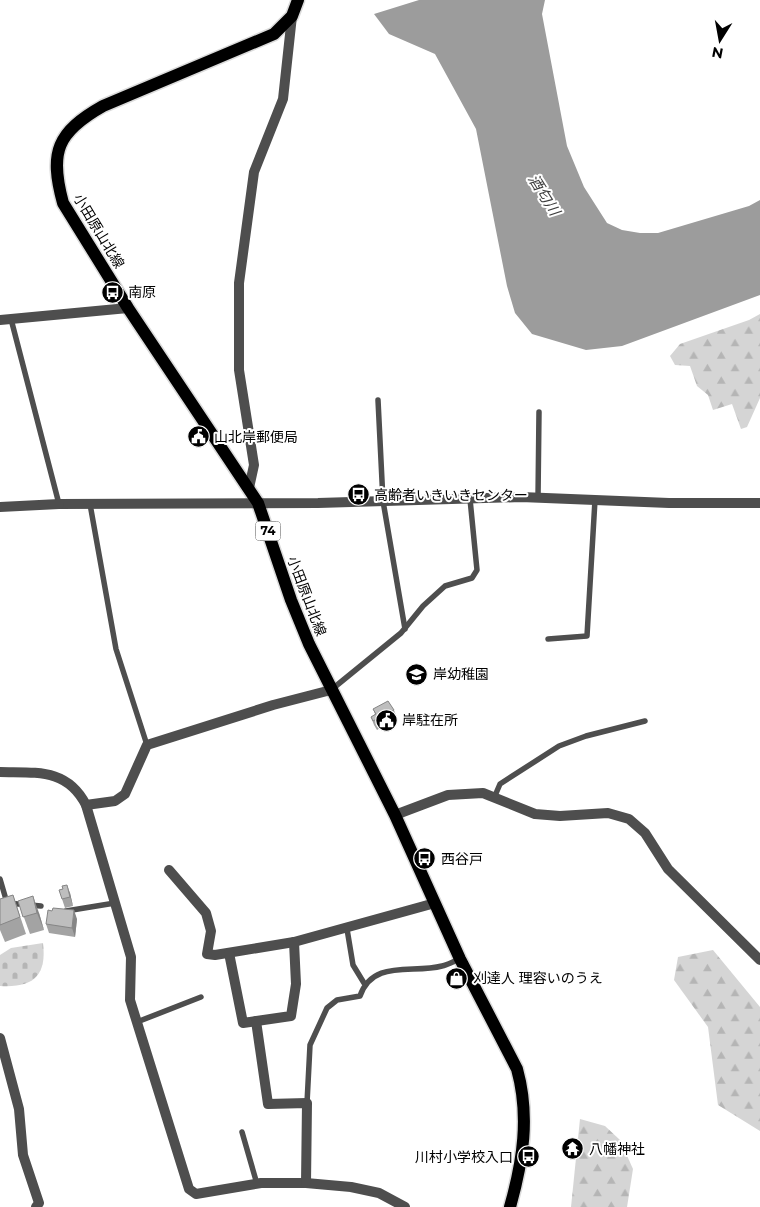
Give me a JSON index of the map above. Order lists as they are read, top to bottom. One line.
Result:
{"streets":{"main road":["小田原山北線","74"]},"water":["酒匂川"],"places":{"bus stop":["南原","高齢者いきいきセンター","西谷戸","川村小学校入口"],"public building":["山北岸郵便局","岸駐在所"],"school or university":["岸幼稚園"],"shop":["刈達人 理容いのうえ"],"temple":["八幡神社"]},"north":"bottom"}
